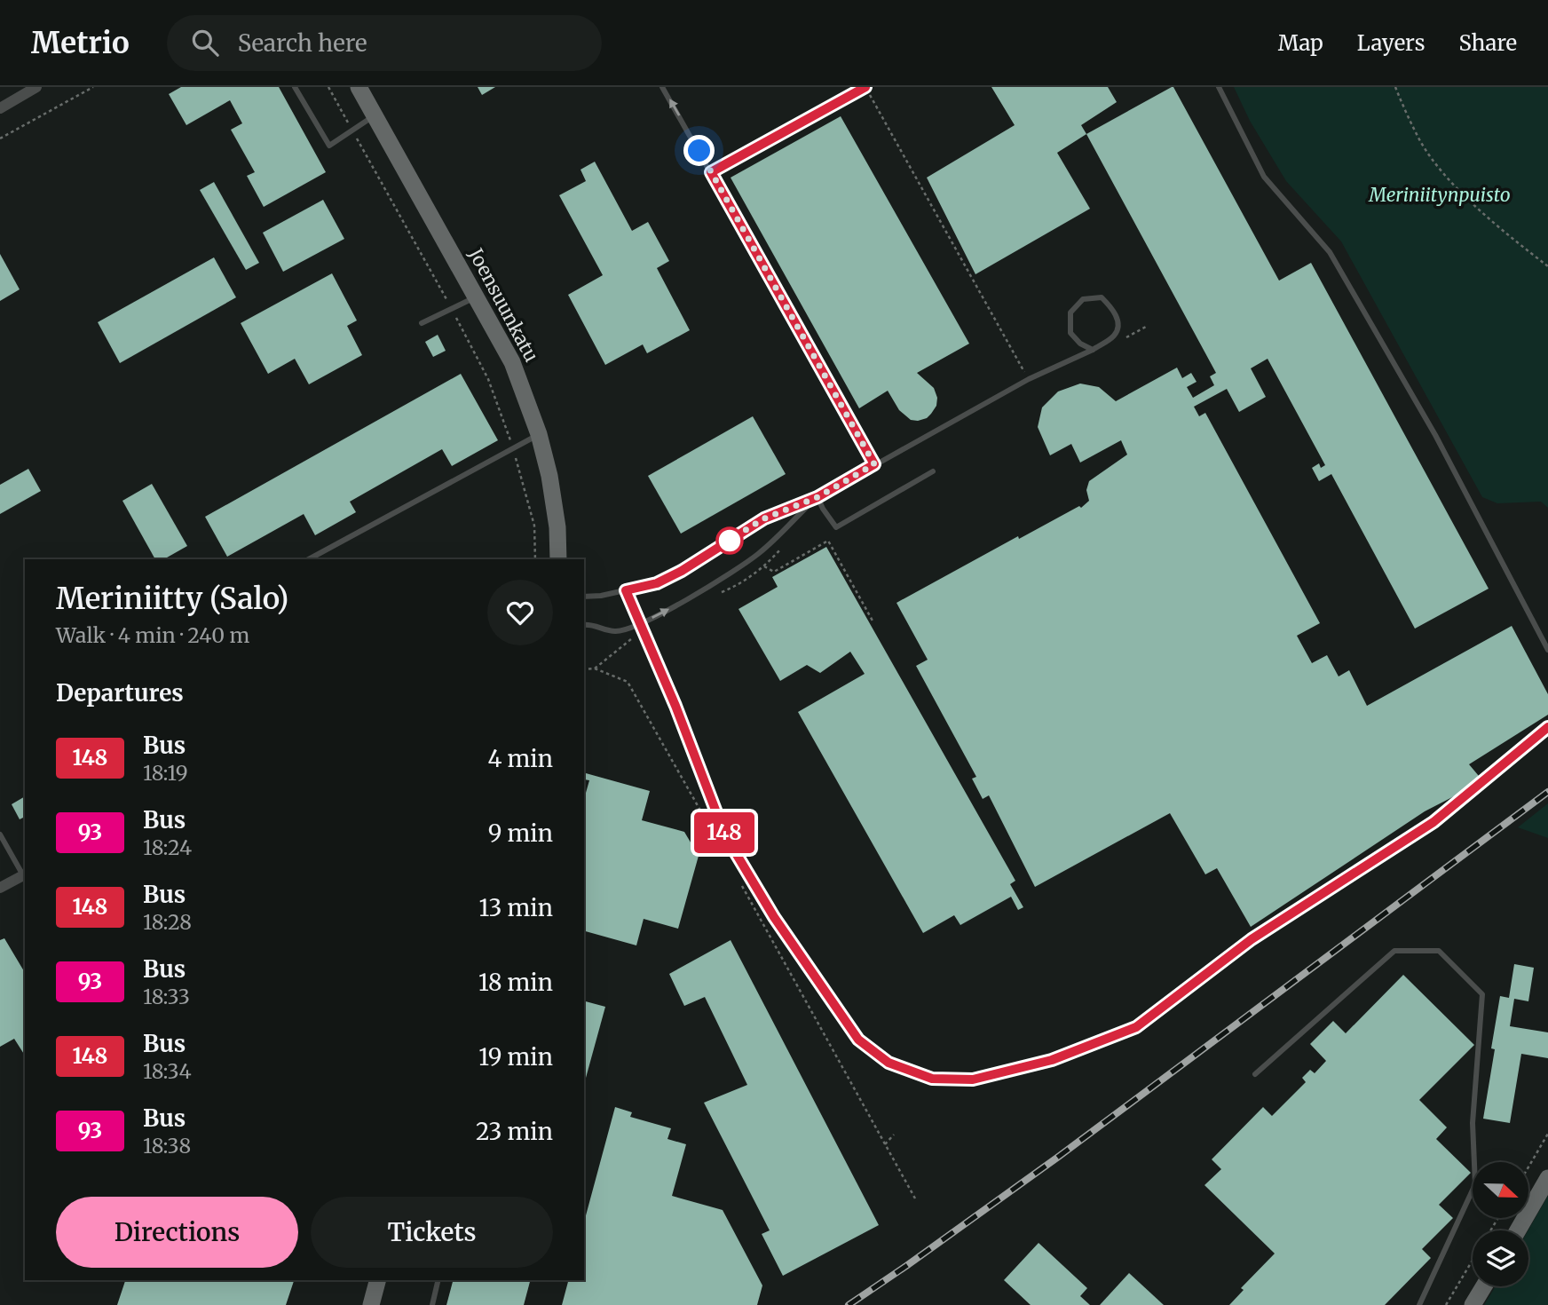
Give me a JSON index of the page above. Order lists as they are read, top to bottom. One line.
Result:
{"streets":{"street":["Joensuunkatu"]},"parks":["Meriniitynpuisto"],"lines":["bus line 148"],"north":"right","page":{"header":"Metrio","search":"Search here","nav":["Map","Layers","Share"],"on_map":"148","heading":[["Meriniitty (Salo)","Walk · 4 min · 240 m"],"Departures"],"list":[{"mark":"148","name":"Bus","note":"18:19","value":"4 min"},{"mark":"93","name":"Bus","note":"18:24","value":"9 min"},{"mark":"148","name":"Bus","note":"18:28","value":"13 min"},{"mark":"93","name":"Bus","note":"18:33","value":"18 min"},{"mark":"148","name":"Bus","note":"18:34","value":"19 min"},{"mark":"93","name":"Bus","note":"18:38","value":"23 min"}],"buttons":["Directions","Tickets"]}}
